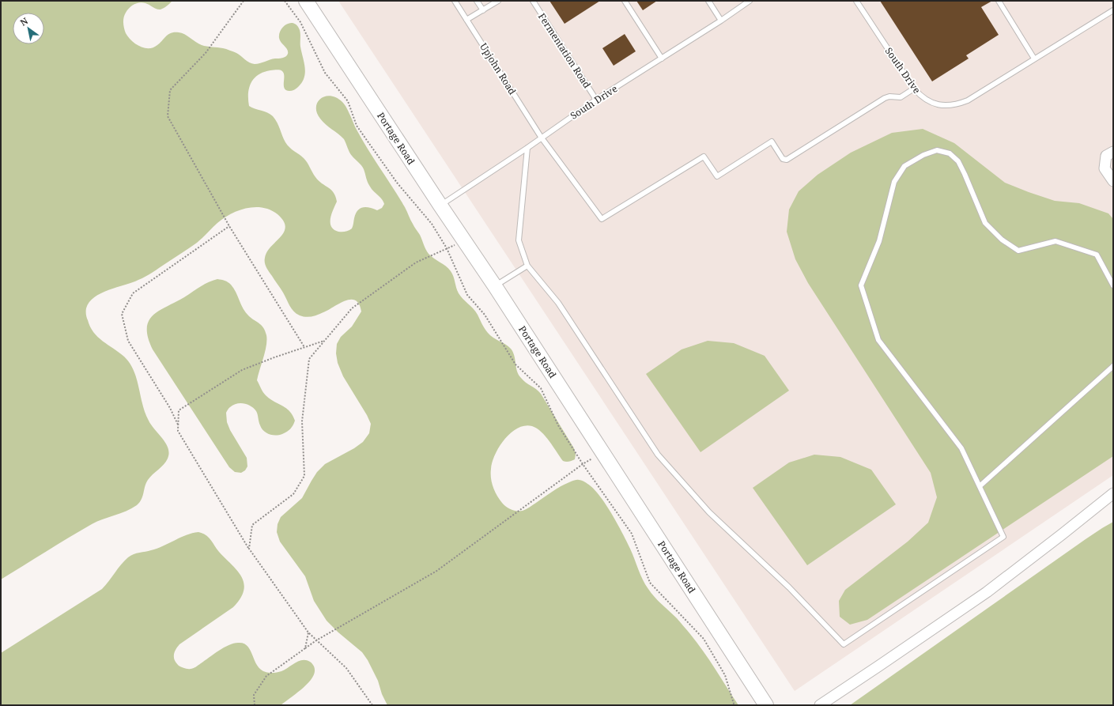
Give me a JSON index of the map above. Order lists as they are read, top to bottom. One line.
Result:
{"streets":{"main road":["Portage Road"],"lane":["Fermentation Road","Upjohn Road","South Drive"]},"crossings":[["Fermentation Road","South Drive"],["Upjohn Road","South Drive"],["South Drive","Portage Road"]],"north":"top left"}
